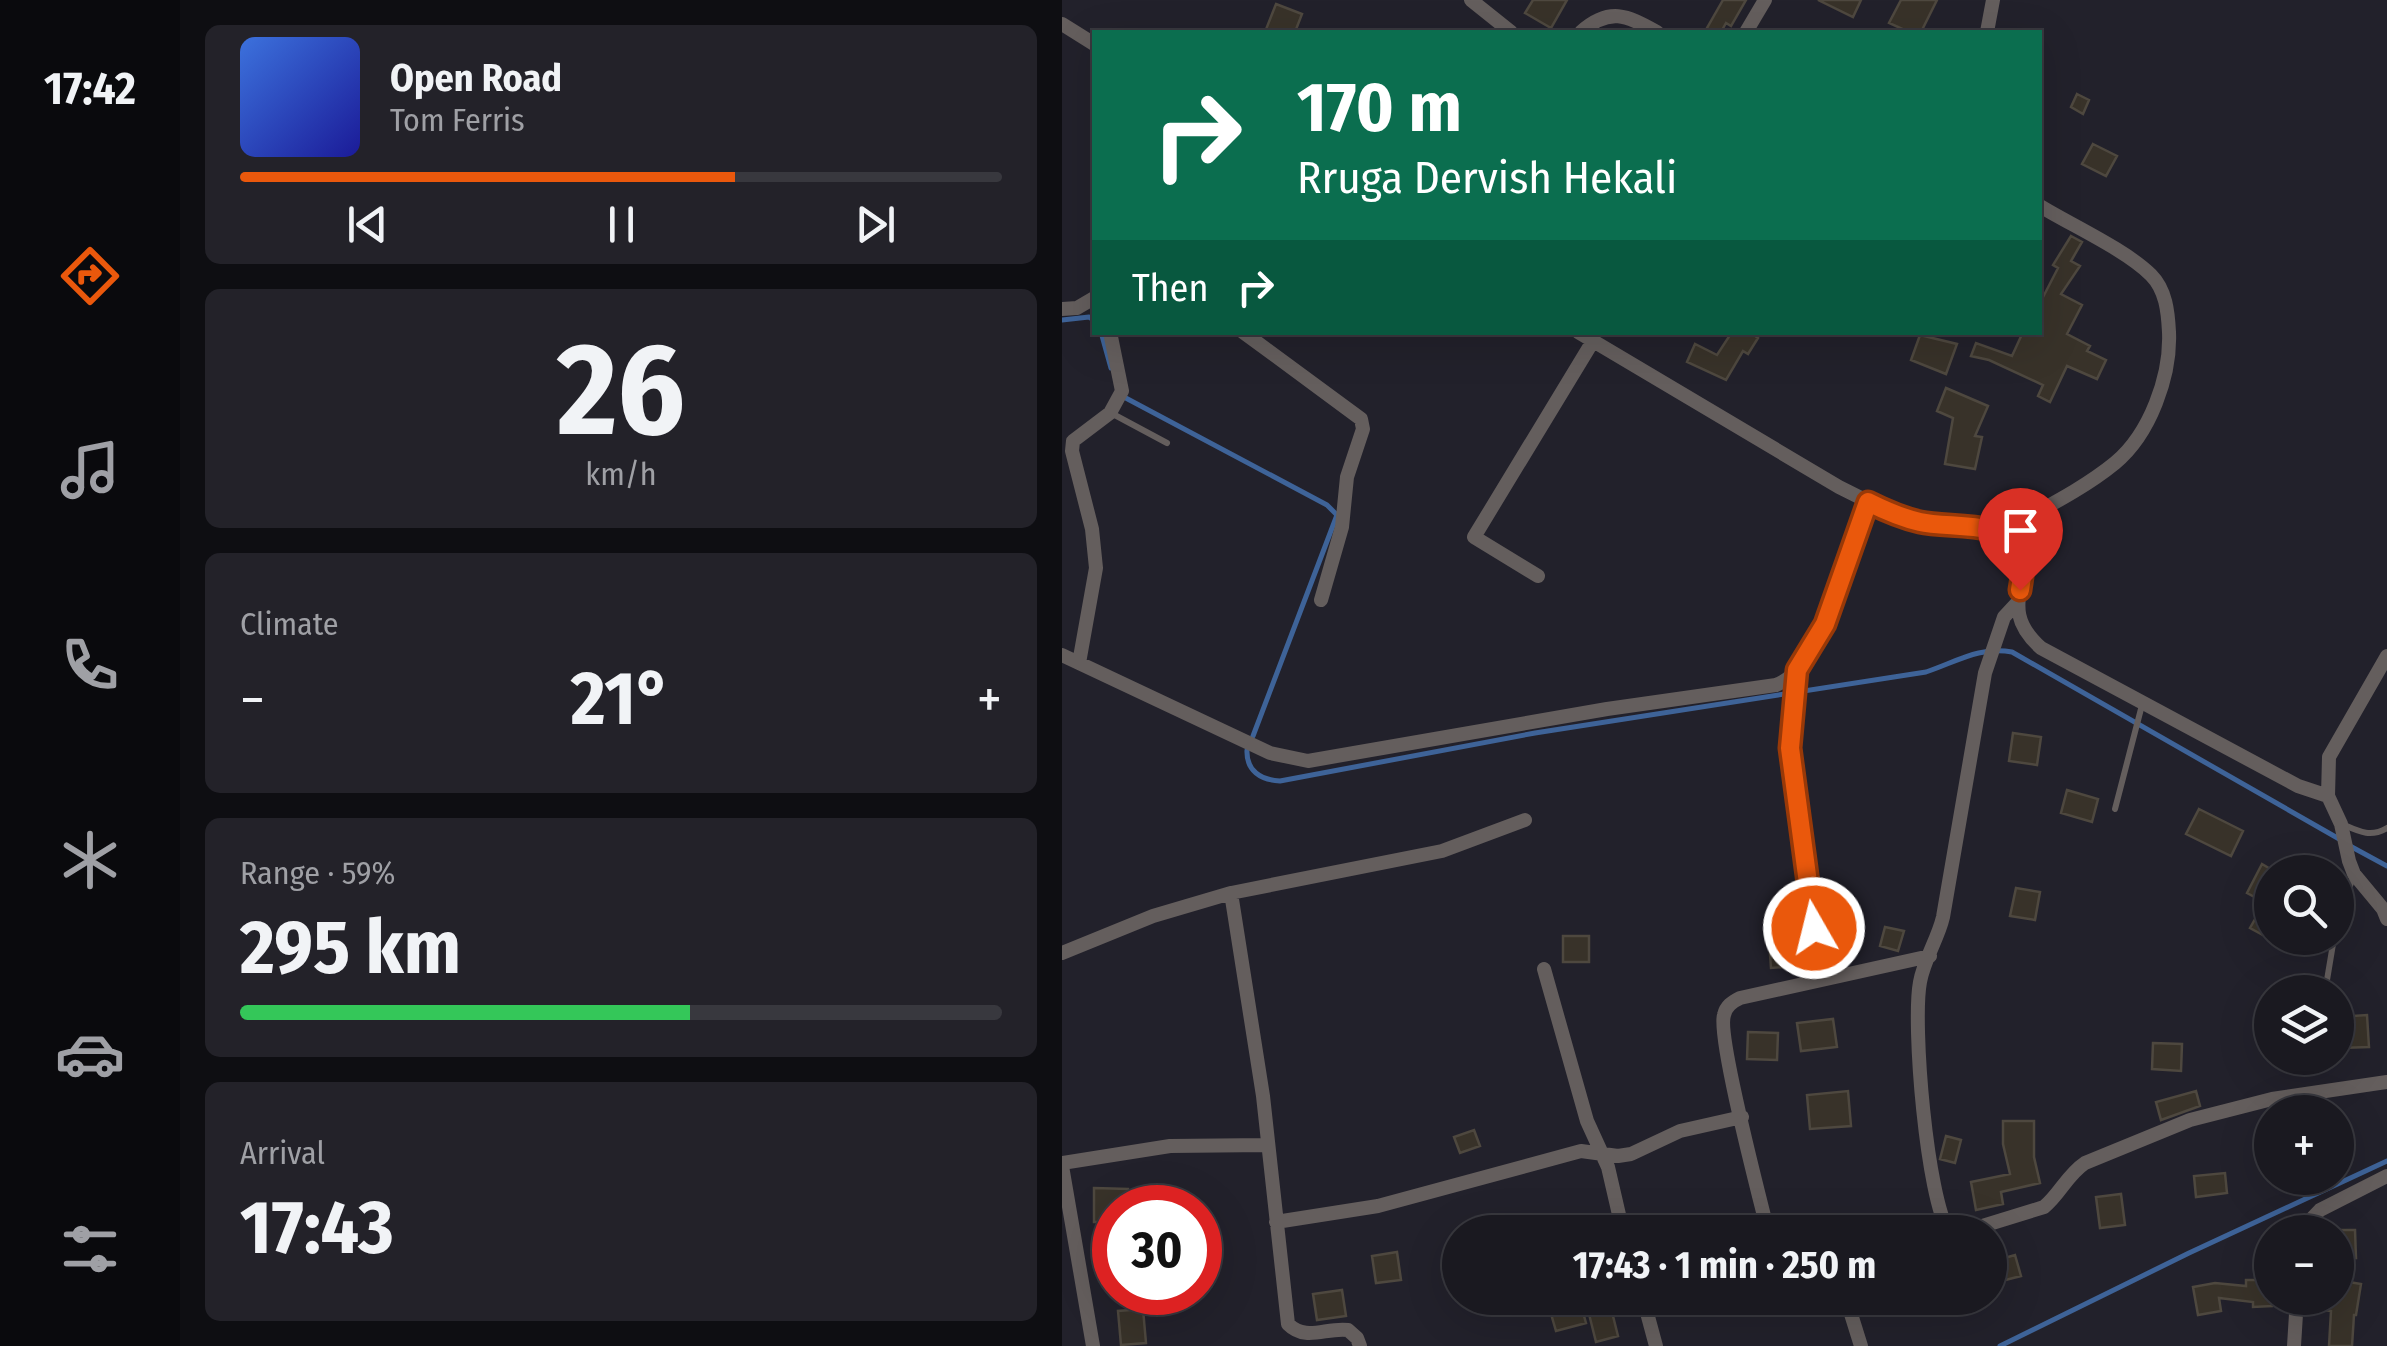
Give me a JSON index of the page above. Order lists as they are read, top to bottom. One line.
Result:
{"page":{"tabs":"17:42","turn":["170 m","Rruga Dervish Hekali"],"song":["Open Road","Tom Ferris"],"then":"Then","tile":[["26","km/h"],"Climate",["Range · 59%","295 km"],["Arrival","17:43"]],"heat":["−","21°","+"],"map_buttons":["+","−"],"limit":"30","trip":"17:43 · 1 min · 250 m"}}
